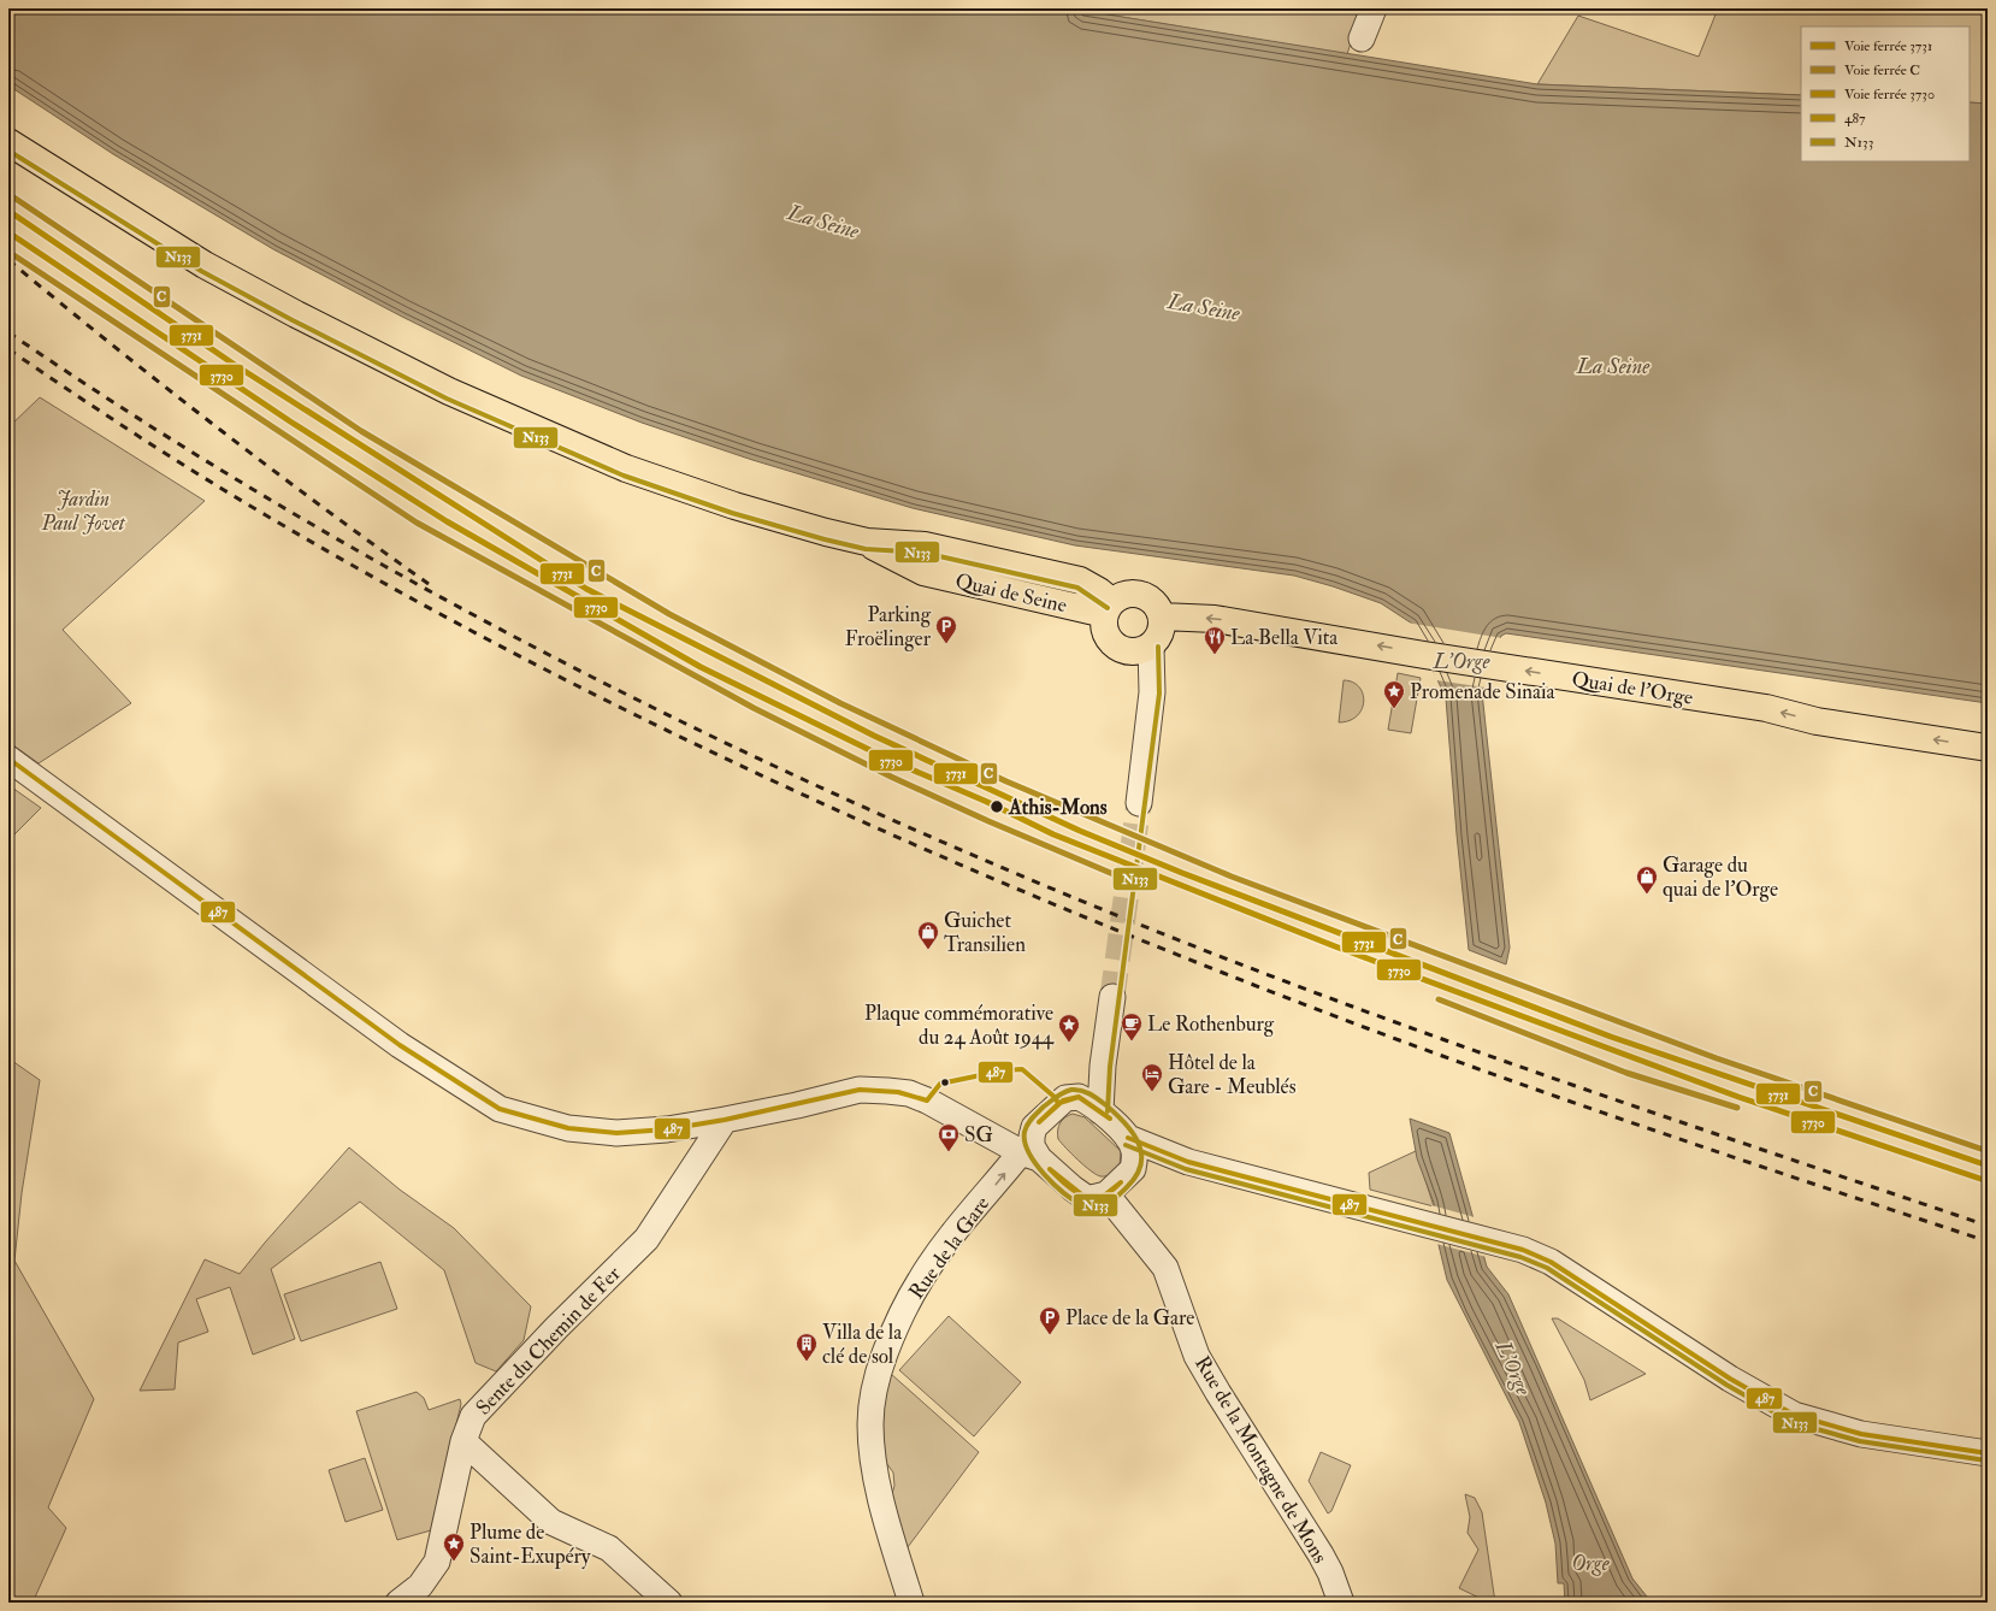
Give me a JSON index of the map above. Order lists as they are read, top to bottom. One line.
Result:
{"streets":{"main road":["Quai de Seine","Quai de l'Orge"],"street":["Rue de la Gare","Sente du Chemin de Fer","Rue de la Montagne de Mons"]},"crossings":[["Quai de Seine","Quai de l'Orge"],["Rue de la Gare","Rue de la Montagne de Mons"]],"one_way":["Quai de l'Orge","Rue de la Gare"],"water":["La Seine","L'Orge","Orge"],"parks":["Jardin Paul Jovet"],"places":{"parking":["Parking Froëlinger","Place de la Gare"],"restaurant":["La Bella Vita"],"place":["Promenade Sinaia","Plaque commémorative du 24 Août 1944","Plume de Saint-Exupéry"],"other":["Athis-Mons"],"shop":["Garage du quai de l'Orge","Guichet Transilien"],"cafe":["Le Rothenburg"],"hotel":["Hôtel de la Gare - Meublés"],"bank":["SG"],"building":["Villa de la clé de sol"]},"lines":["transit line N133","rail line C","rail line 3731","rail line 3730","transit line 487"],"legend":["Voie ferrée 3731","Voie ferrée C","Voie ferrée 3730","487","N133"]}
